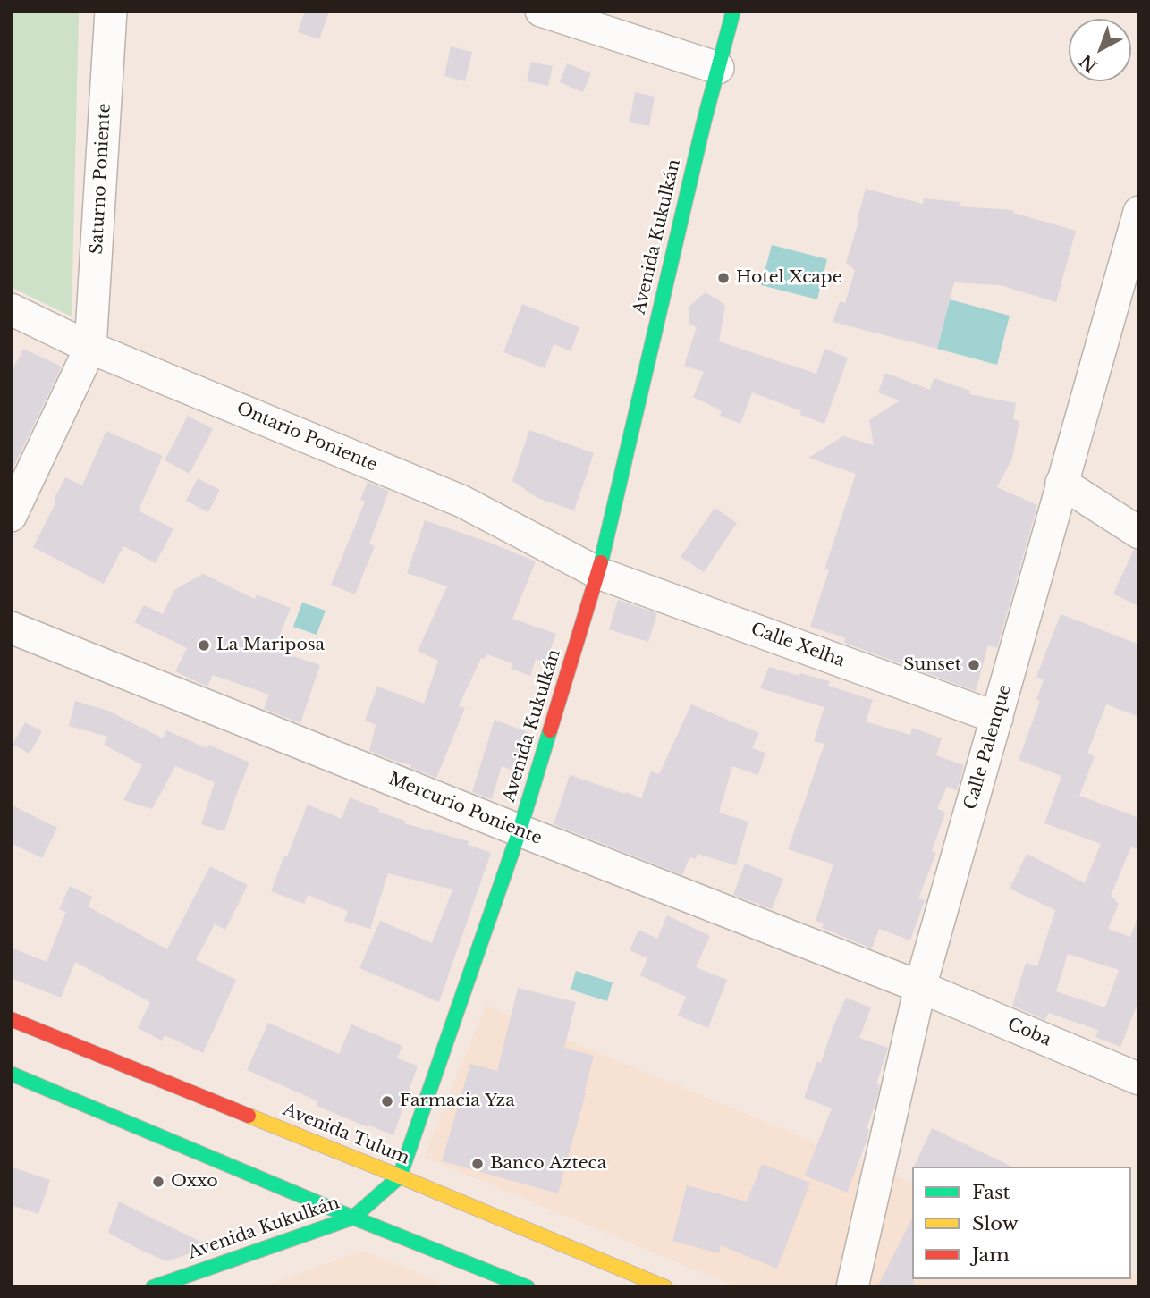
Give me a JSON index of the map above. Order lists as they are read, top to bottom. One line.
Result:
{"streets":{"street":["Saturno Poniente","Avenida Kukulkán","Ontario Poniente","Calle Xelha","Calle Palenque","Mercurio Poniente","Coba","Avenida Tulum"]},"crossings":[["Saturno Poniente","Ontario Poniente"],["Avenida Kukulkán","Ontario Poniente"],["Avenida Kukulkán","Calle Xelha"],["Avenida Kukulkán","Mercurio Poniente"],["Avenida Kukulkán","Avenida Tulum"],["Ontario Poniente","Calle Xelha"],["Calle Xelha","Calle Palenque"],["Calle Palenque","Mercurio Poniente"],["Calle Palenque","Coba"],["Mercurio Poniente","Coba"]],"places":["Hotel Xcape","La Mariposa","Sunset","Farmacia Yza","Banco Azteca","Oxxo"],"legend":["Fast","Slow","Jam"],"north":"bottom left"}
